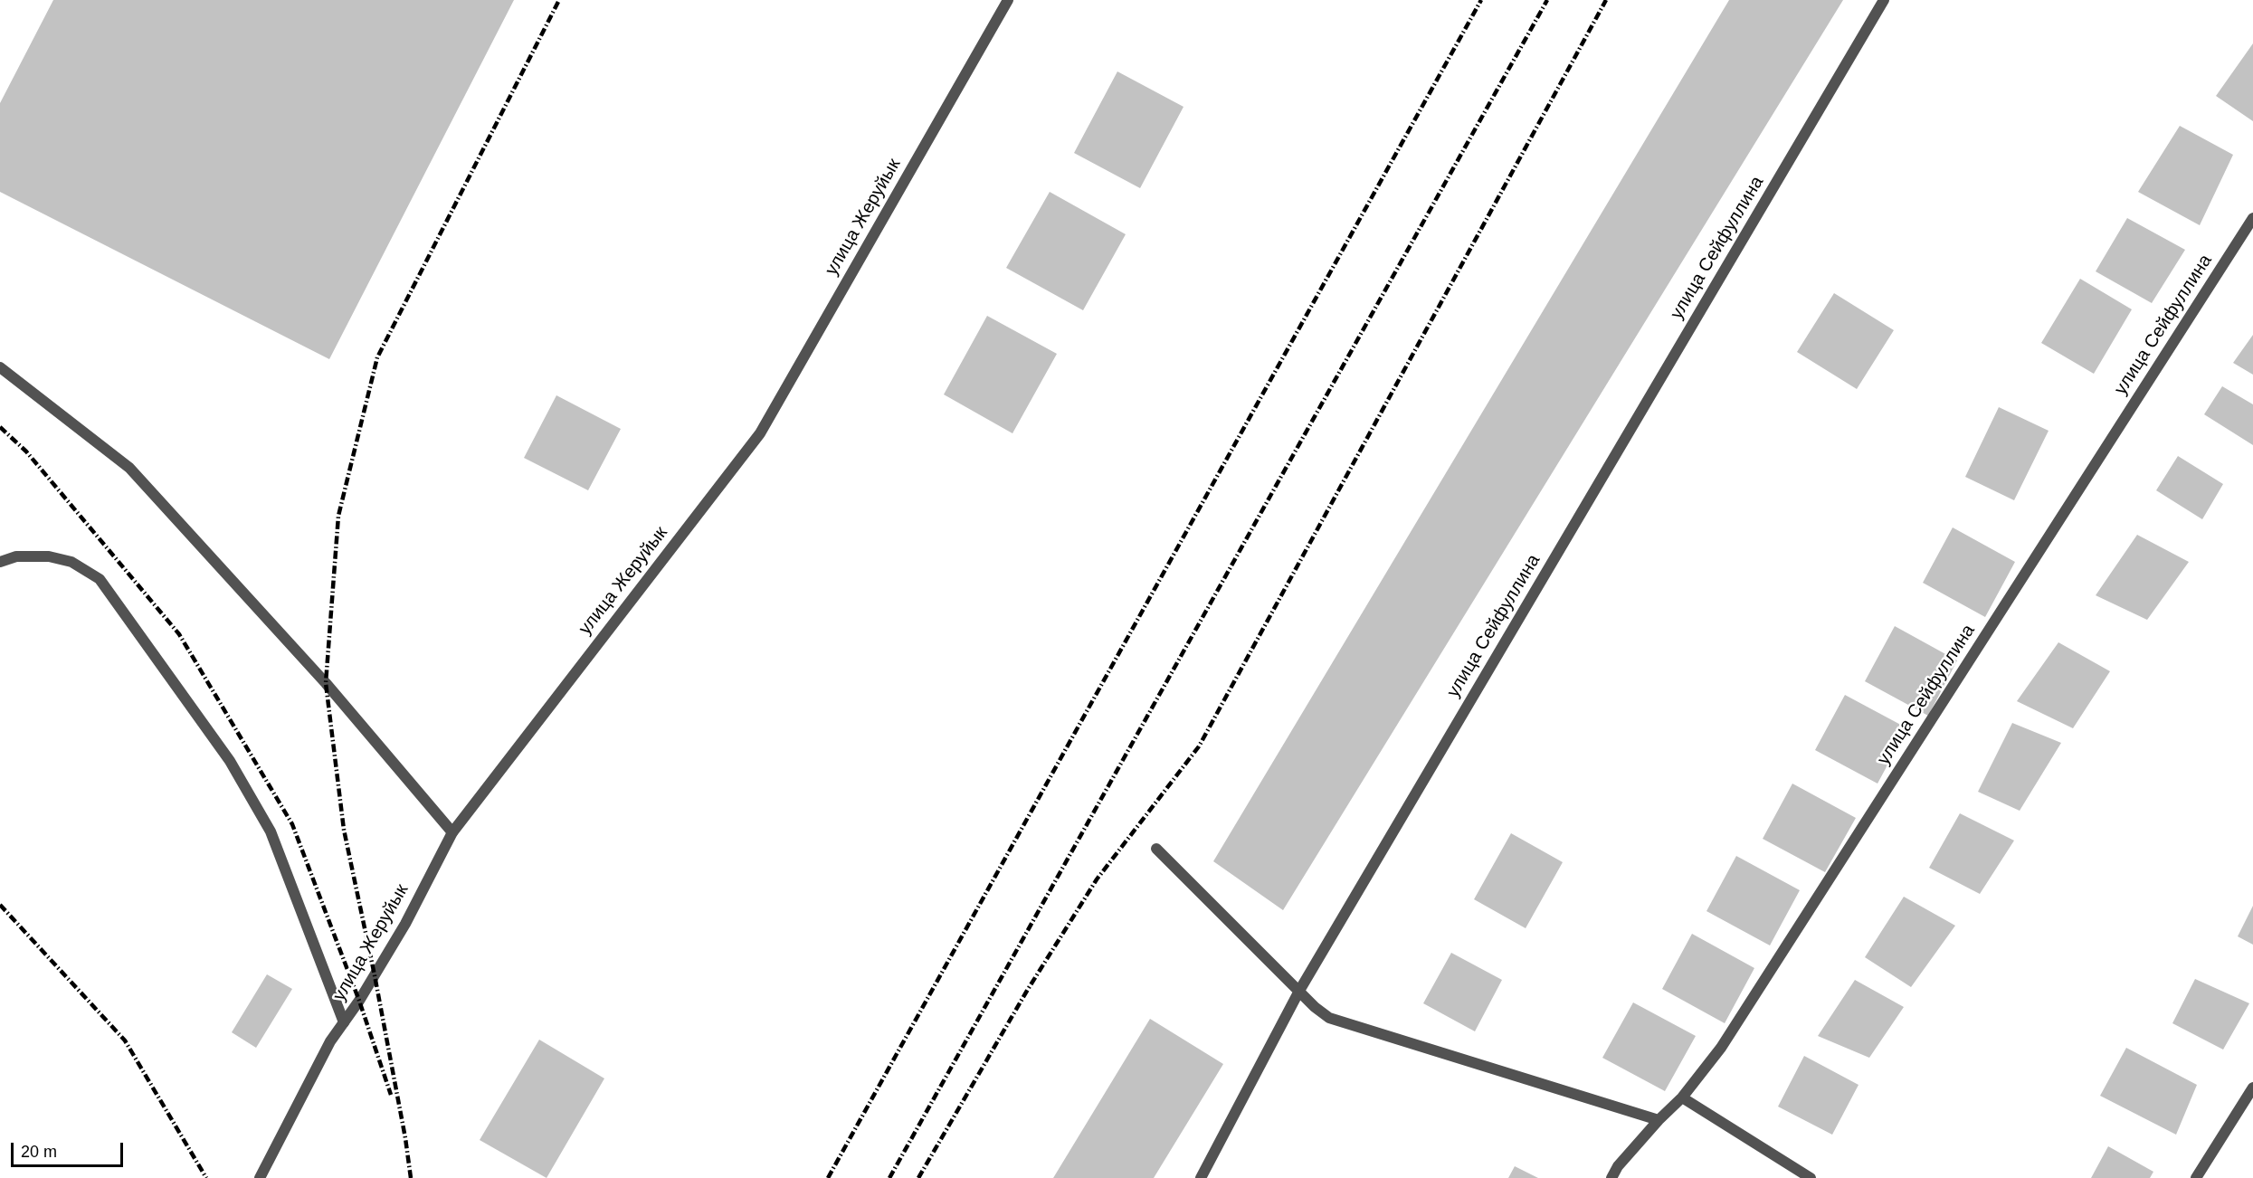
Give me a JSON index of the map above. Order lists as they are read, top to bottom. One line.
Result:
{"streets":{"street":["улица Жеруйык","улица Сейфуллина"]},"scale_bar":"20 m"}
